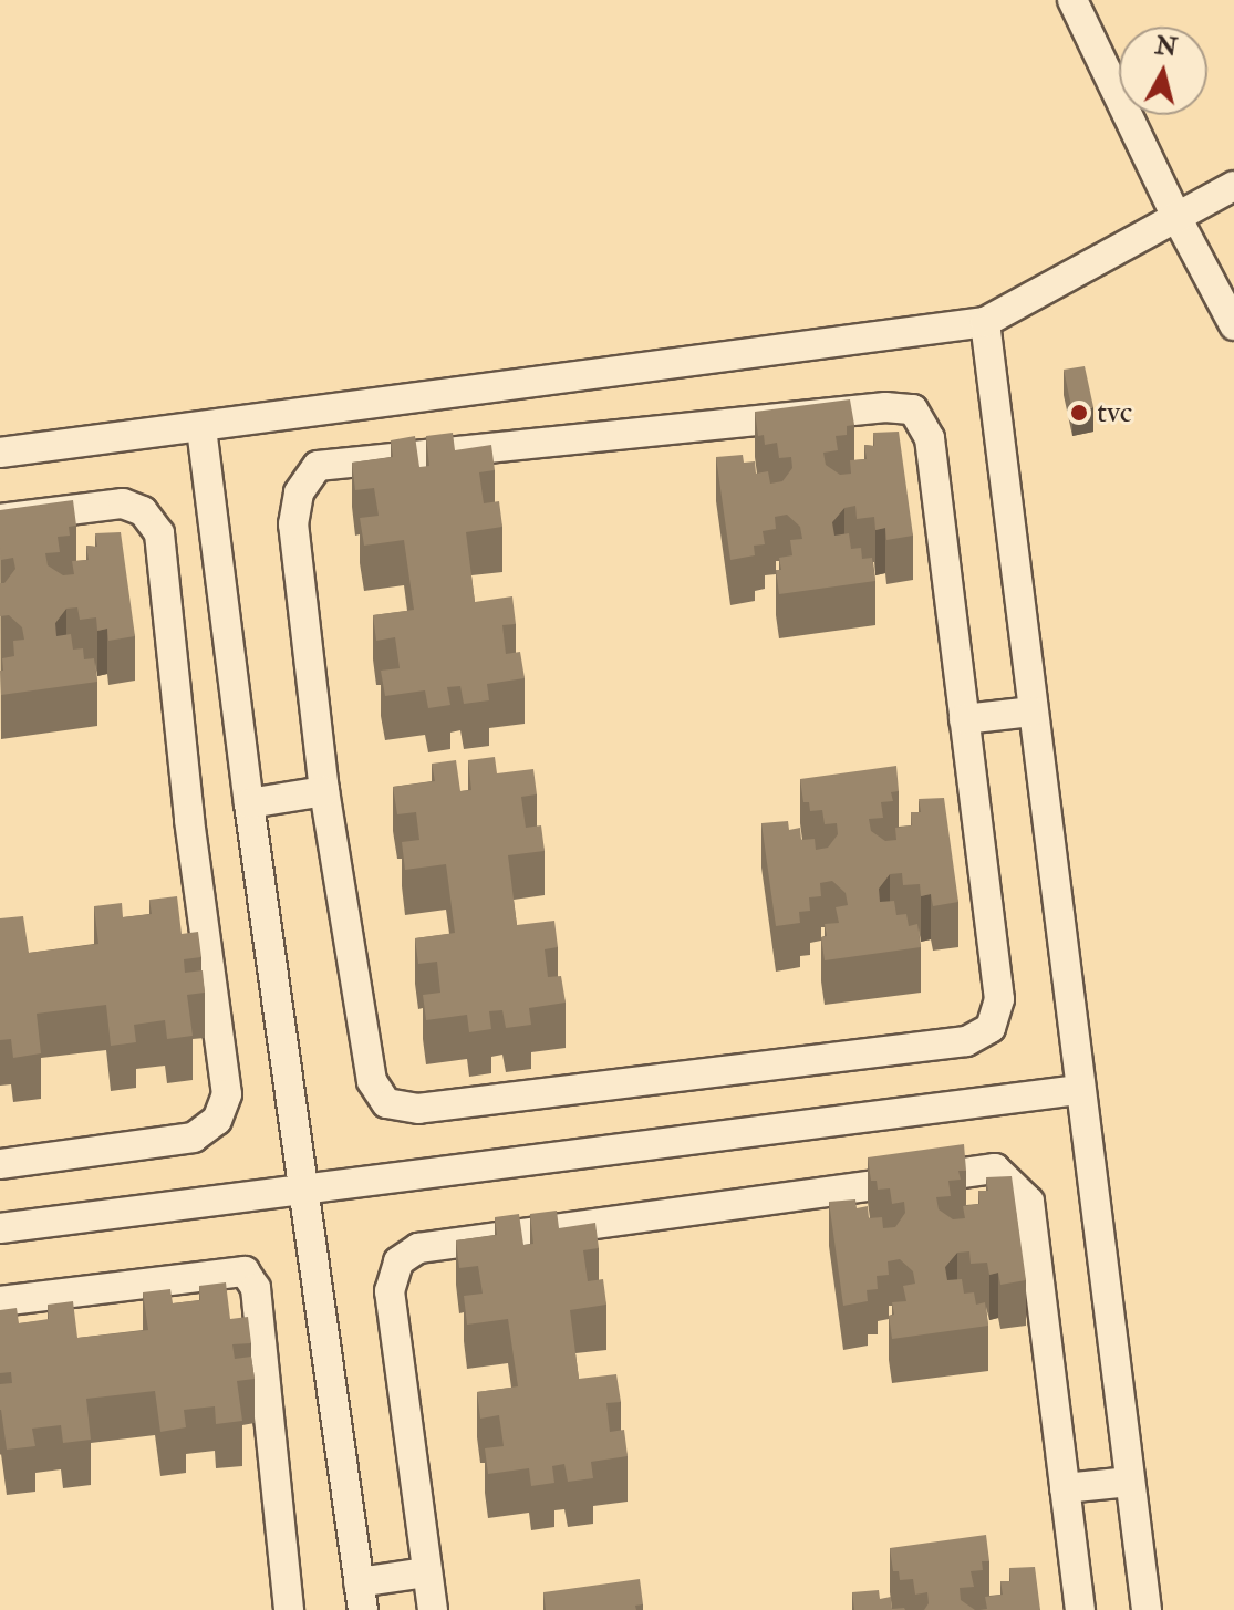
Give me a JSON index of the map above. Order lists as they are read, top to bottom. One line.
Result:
{"places":["tvc"],"north":"top"}
